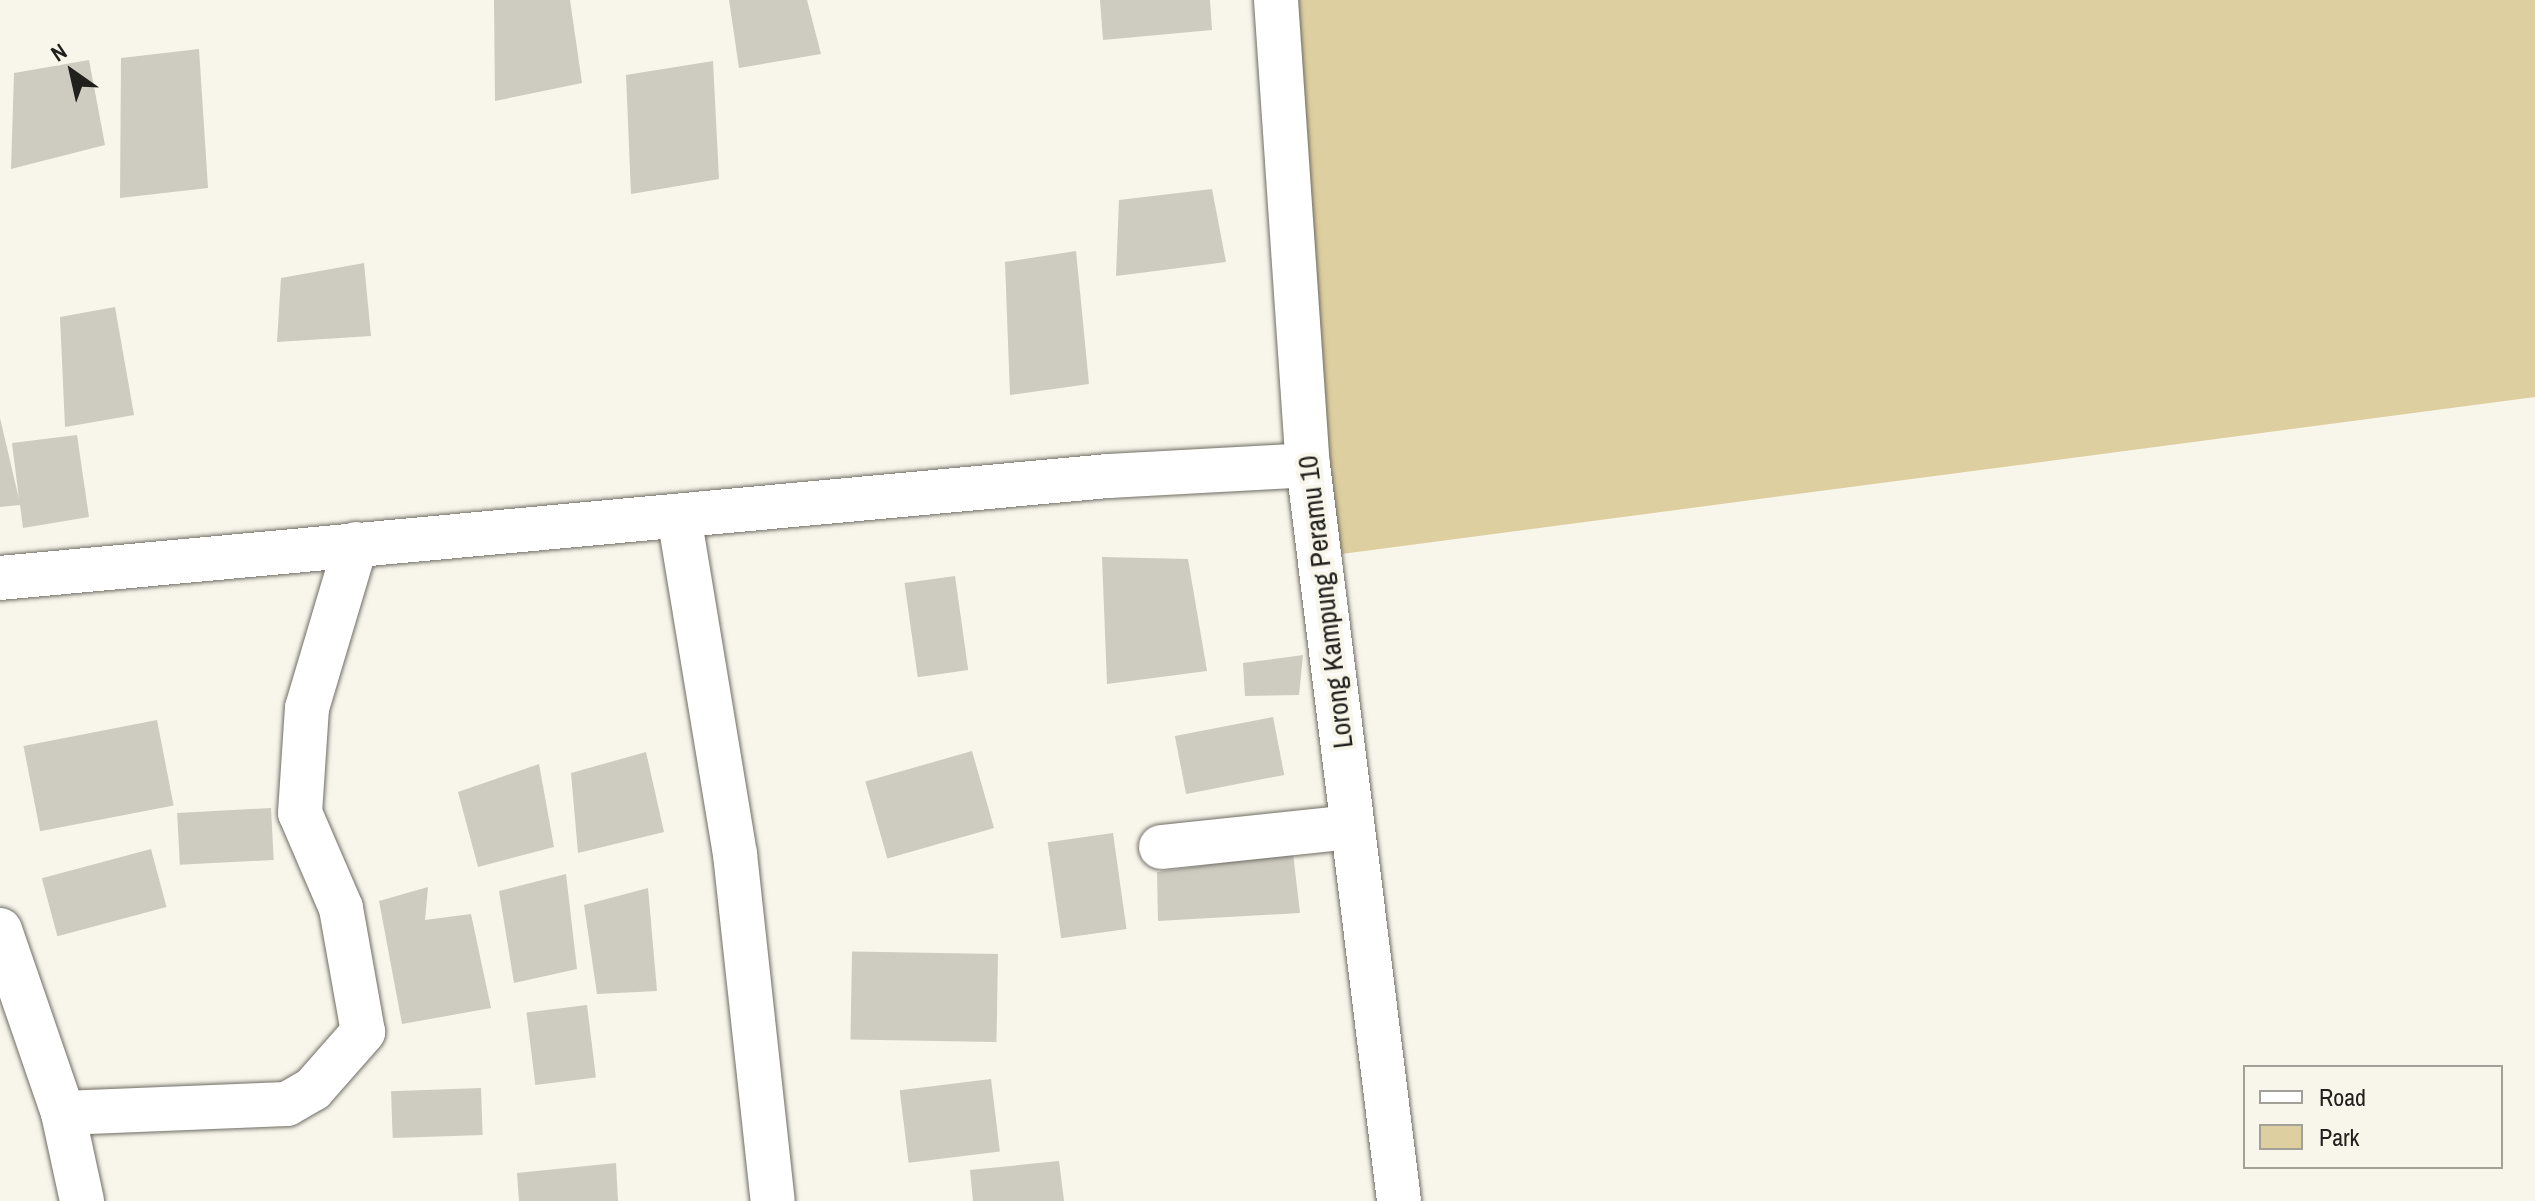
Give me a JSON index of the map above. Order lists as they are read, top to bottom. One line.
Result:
{"streets":{"street":["Lorong Kampung Peramu 10"]},"legend":["Road","Park"],"north":"top left"}
